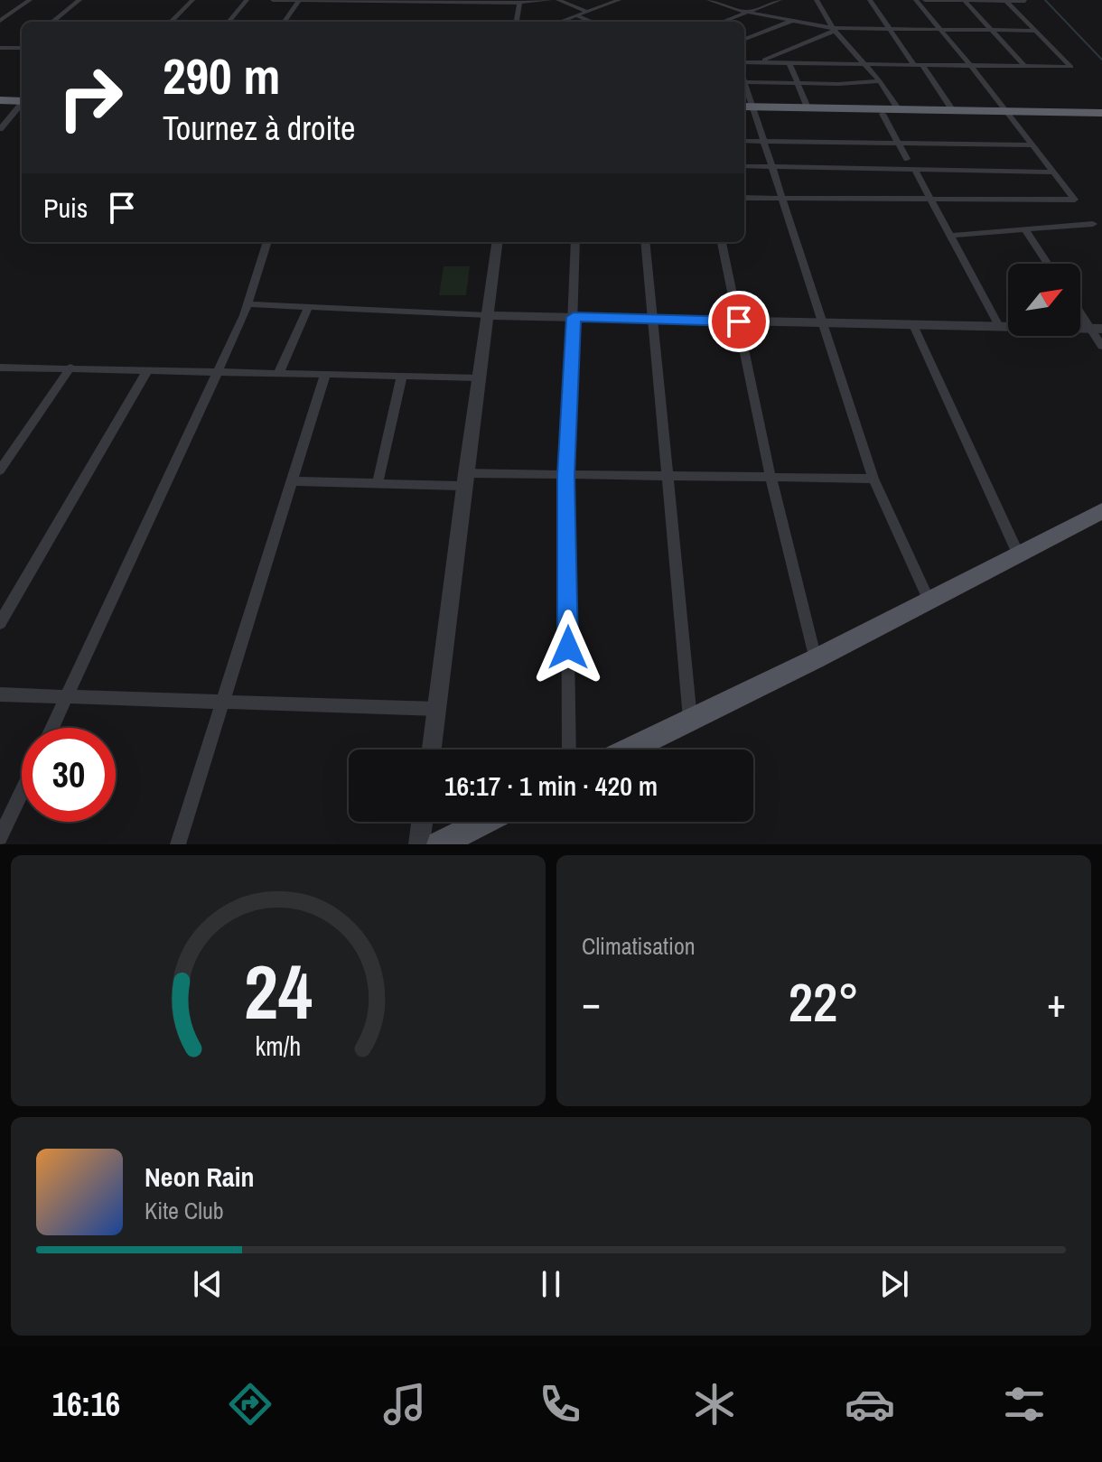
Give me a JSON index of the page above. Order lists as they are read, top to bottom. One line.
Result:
{"north":"top right","page":{"turn":["290 m","Tournez à droite"],"then":"Puis","limit":"30","trip":"16:17 · 1 min · 420 m","tile":"Climatisation","heat":["−","22°","+"],"song":["Neon Rain","Kite Club"],"tabs":"16:16","gauge":["24","km/h"]}}
